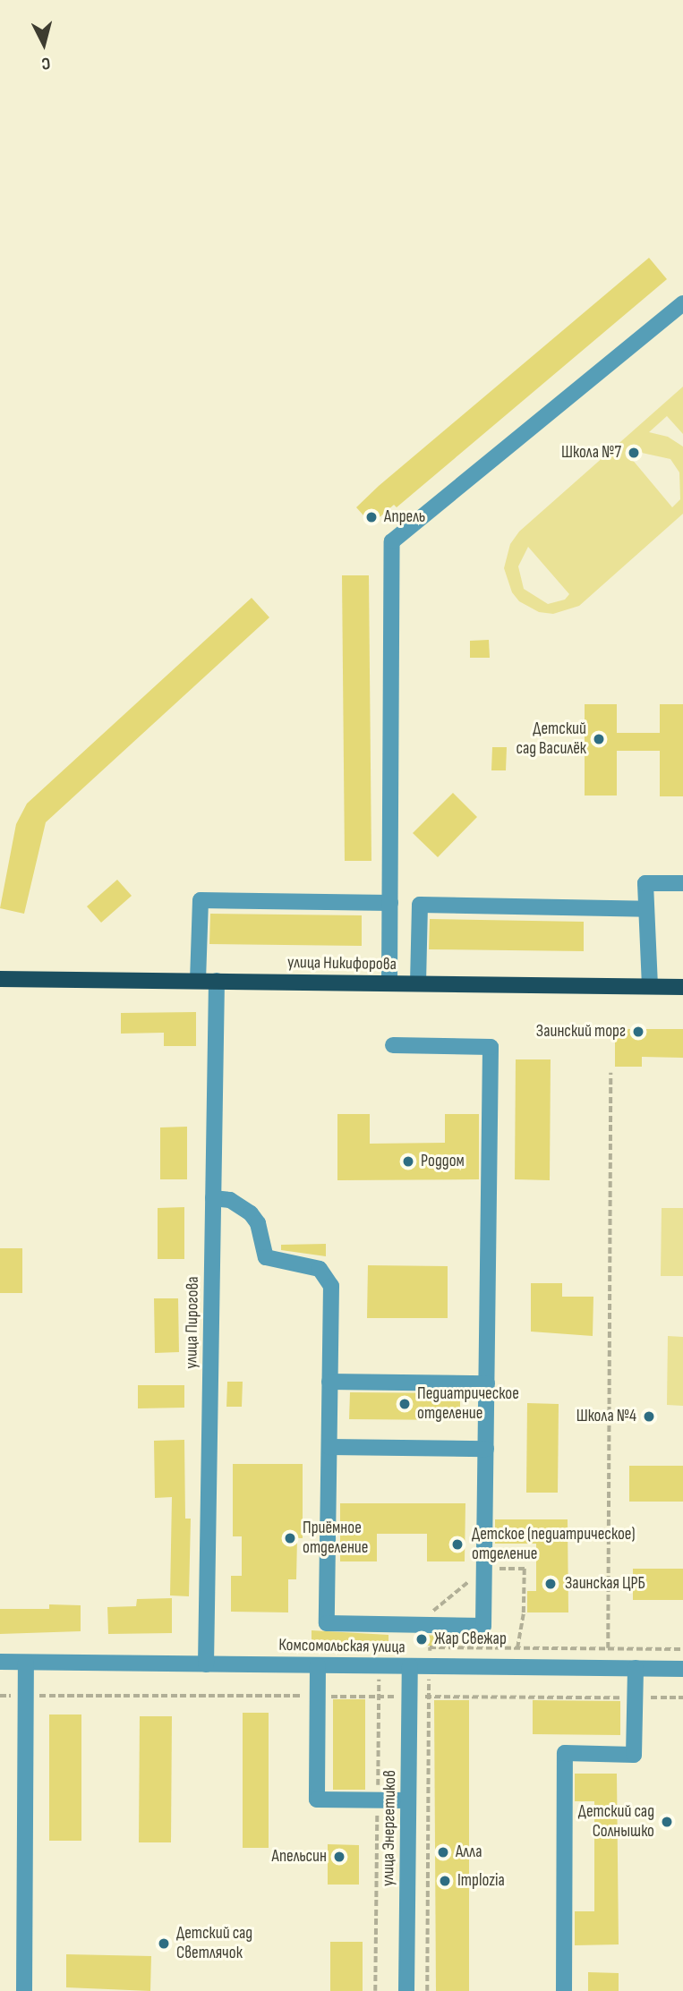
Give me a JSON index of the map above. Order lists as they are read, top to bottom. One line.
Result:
{"streets":{"main road":["улица Никифорова"],"street":["улица Пирогова","Комсомольская улица","улица Энергетиков"]},"crossings":[["улица Никифорова","улица Пирогова"],["улица Пирогова","Комсомольская улица"],["Комсомольская улица","улица Энергетиков"]],"places":["Школа №7","Апрель","Детский сад Василёк","Заинский торг","Роддом","Педиатрическое отделение","Школа №4","Приёмное отделение","Детское (педиатрическое) отделение","Заинская ЦРБ","Жар Свежар","Детский сад Солнышко","Алла","Апельсин","Implozia","Детский сад Светлячок"],"north":"bottom"}
